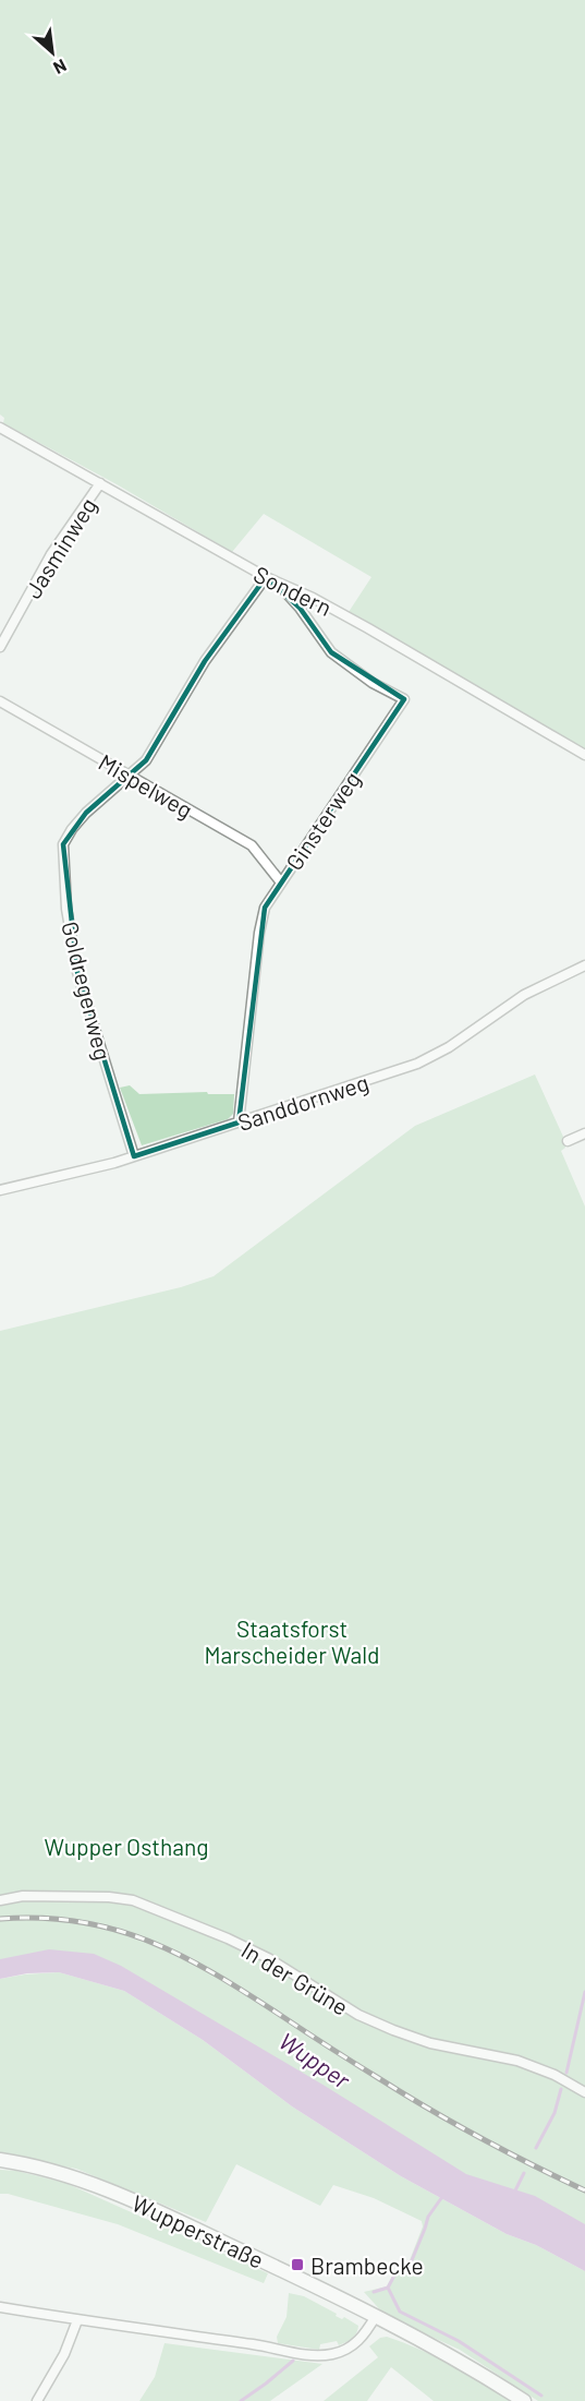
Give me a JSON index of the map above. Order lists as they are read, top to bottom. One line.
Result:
{"streets":{"main road":["Wupperstraße"],"street":["Jasminweg","Sondern","Mispelweg","Ginsterweg","Goldregenweg","Sanddornweg","In der Grüne"]},"crossings":[["Jasminweg","Sondern"],["Sondern","Ginsterweg"],["Sondern","Goldregenweg"],["Mispelweg","Ginsterweg"],["Mispelweg","Goldregenweg"],["Ginsterweg","Sanddornweg"],["Goldregenweg","Sanddornweg"]],"water":["Wupper"],"parks":["Staatsforst Marscheider Wald","Wupper Osthang"],"places":{"transit":["Brambecke"]},"north":"bottom right"}
